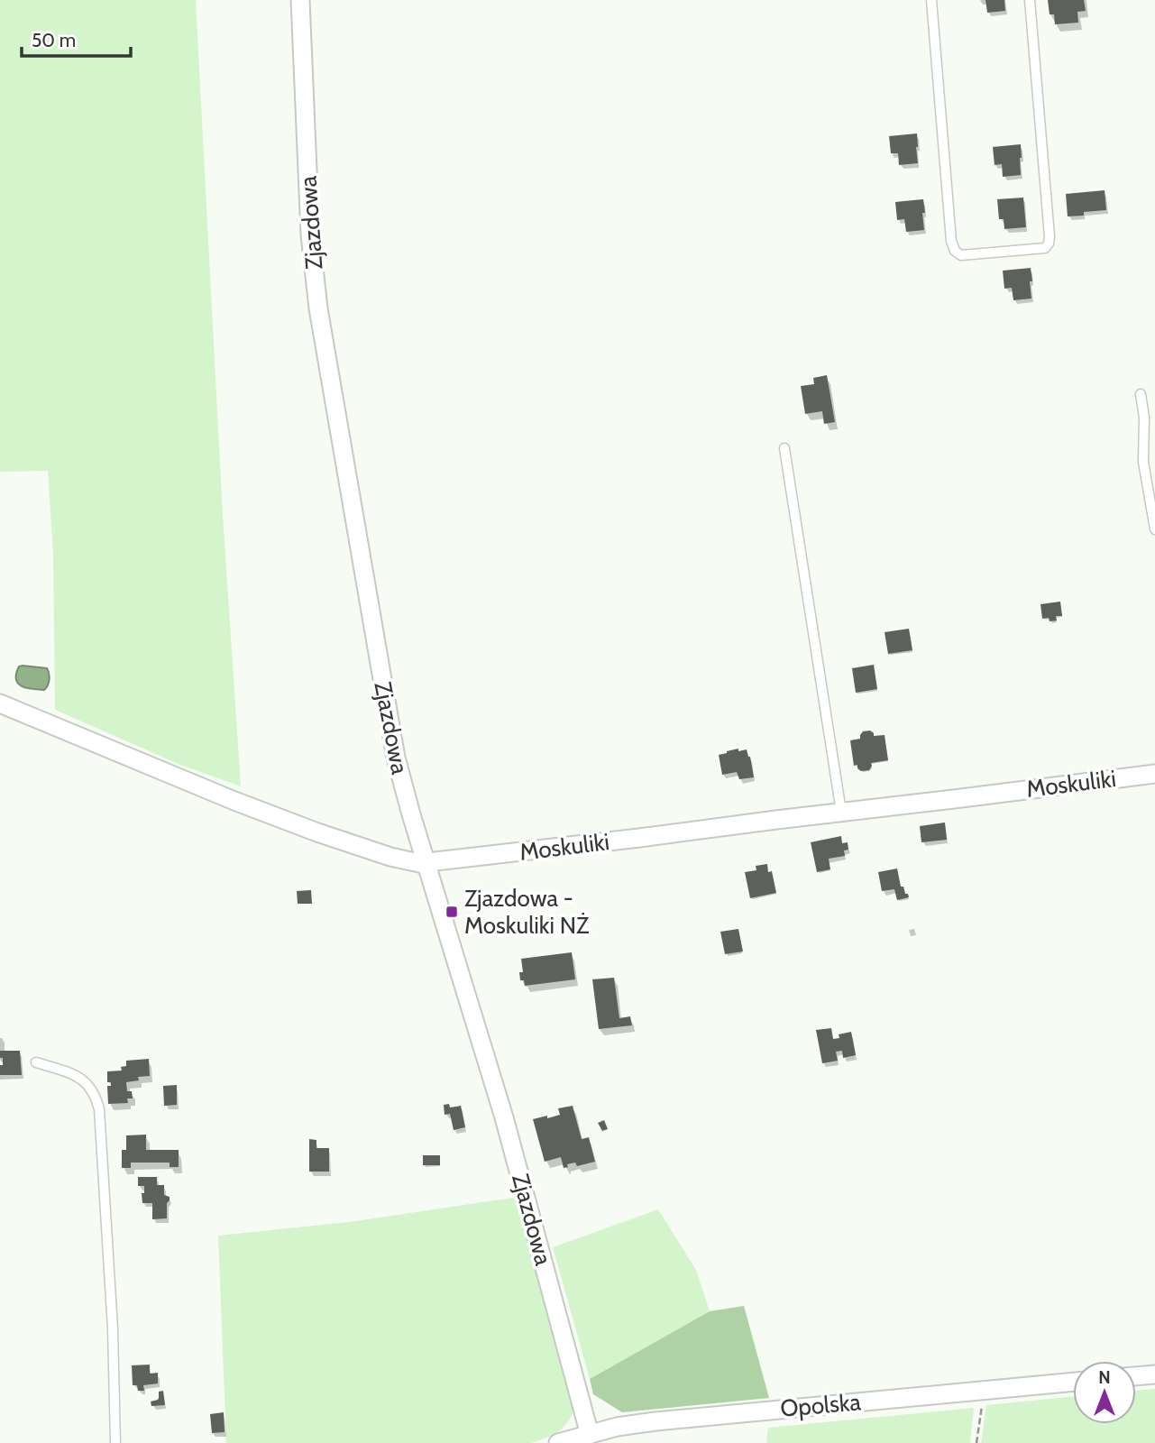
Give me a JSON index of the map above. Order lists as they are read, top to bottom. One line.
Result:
{"streets":{"street":["Zjazdowa","Moskuliki","Opolska"]},"crossings":[["Zjazdowa","Moskuliki"],["Zjazdowa","Opolska"]],"places":{"transit":["Zjazdowa - Moskuliki NŻ"]},"scale_bar":"50 m","north":"top"}
